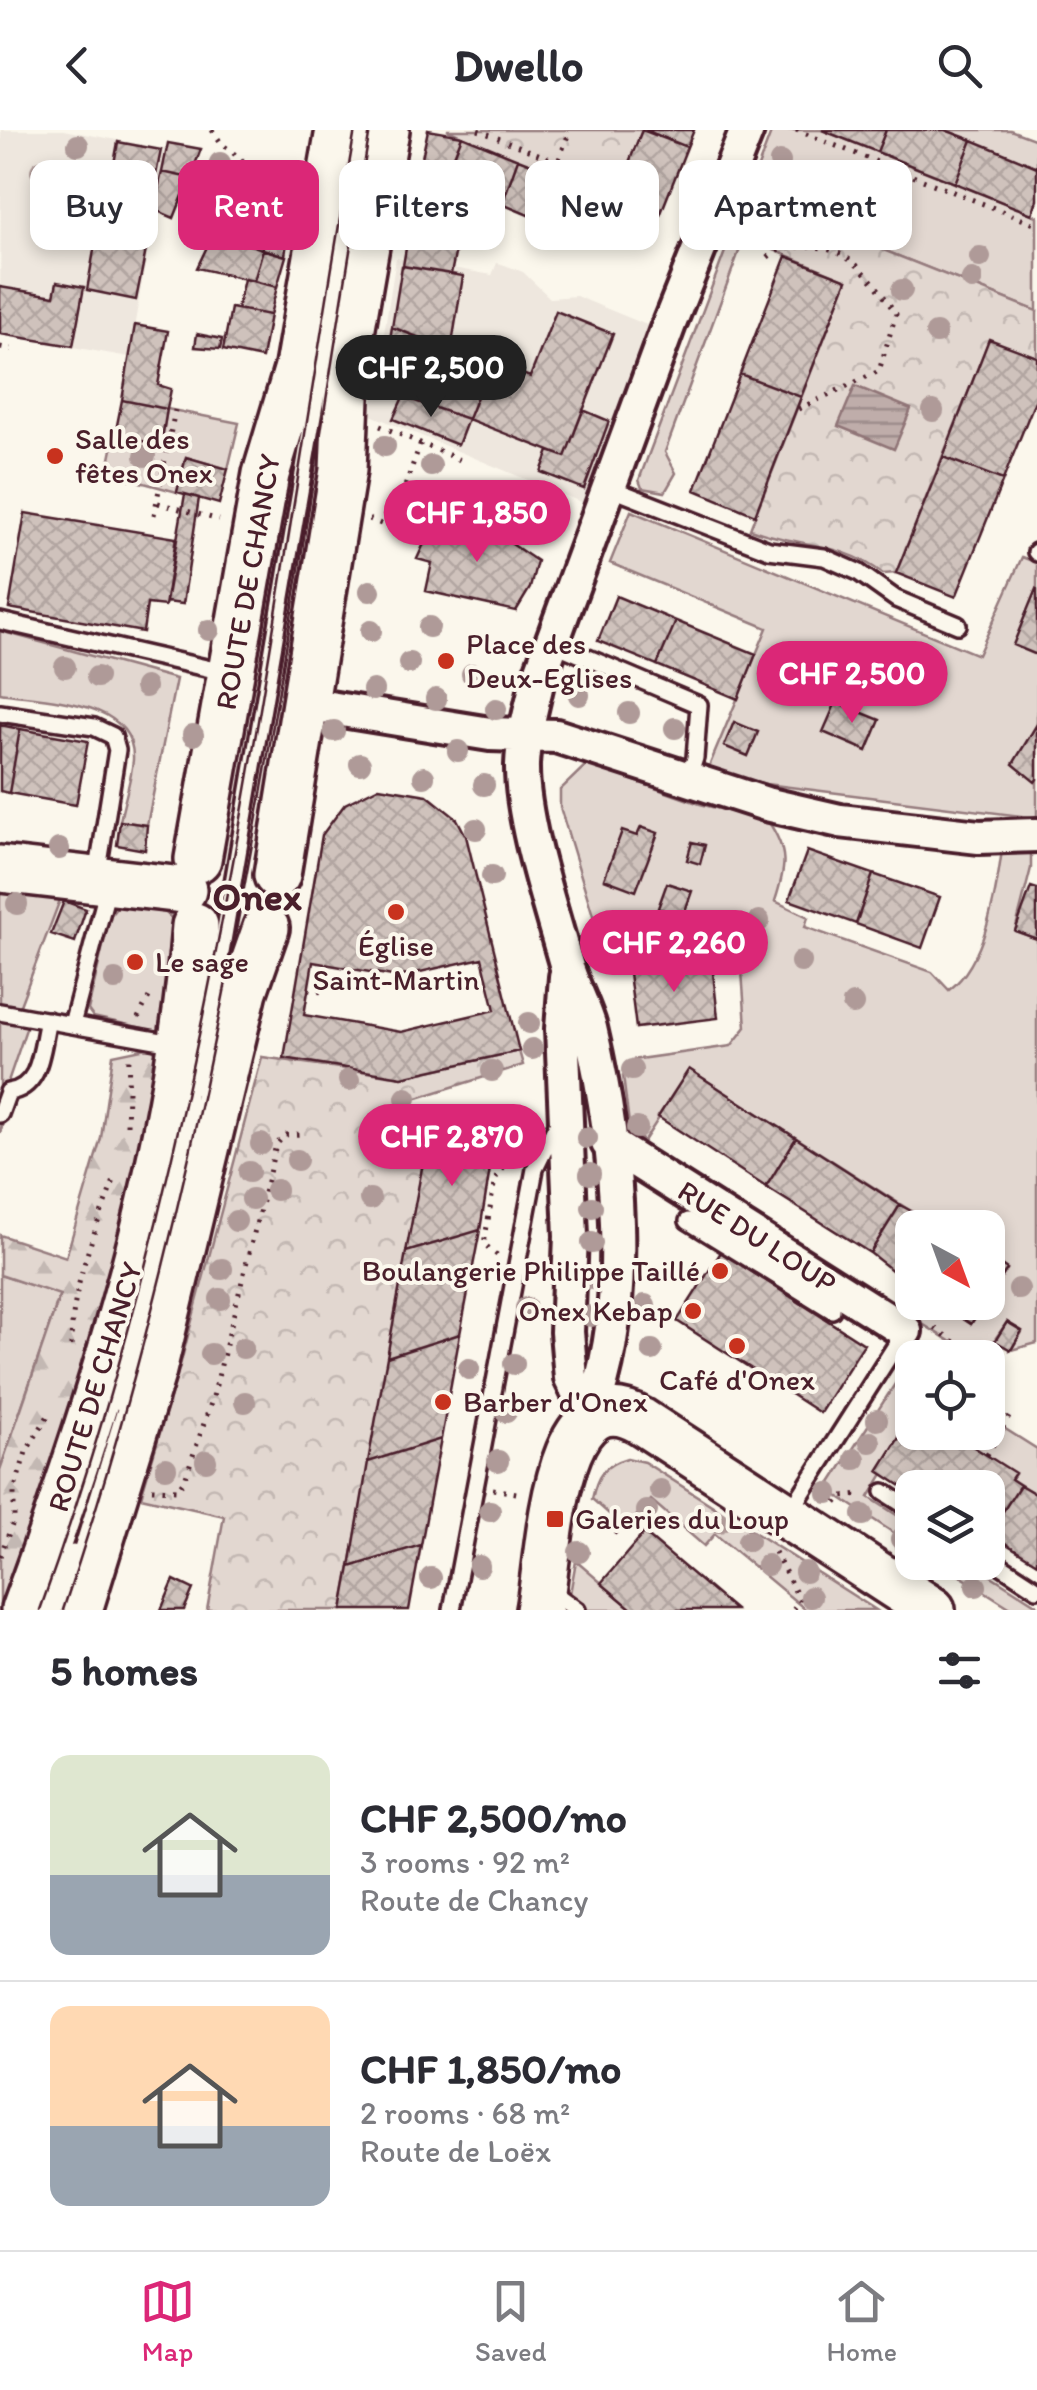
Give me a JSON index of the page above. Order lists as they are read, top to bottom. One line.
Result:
{"streets":{"main road":["ROUTE DE CHANCY"],"street":["RUE DU LOUP"]},"districts":["Onex"],"places":{"other":["Salle des fêtes Onex","Place des Deux-Eglises","Église Saint-Martin","Le sage","Boulangerie Philippe Taillé","Onex Kebap","Café d'Onex","Barber d'Onex"],"transit":["Galeries du Loup"]},"north":"bottom right","page":{"header":"Dwello","chip":["Buy","Rent","Filters","New","Apartment"],"price":["CHF 2,500","CHF 1,850","CHF 2,500","CHF 2,260","CHF 2,870"],"heading":"5 homes","list":[{"name":"CHF 2,500/mo","note":"3 rooms · 92 m² · Route de Chancy"},{"name":"CHF 1,850/mo","note":"2 rooms · 68 m² · Route de Loëx"}],"tabs":["Map","Saved","Home"]}}
